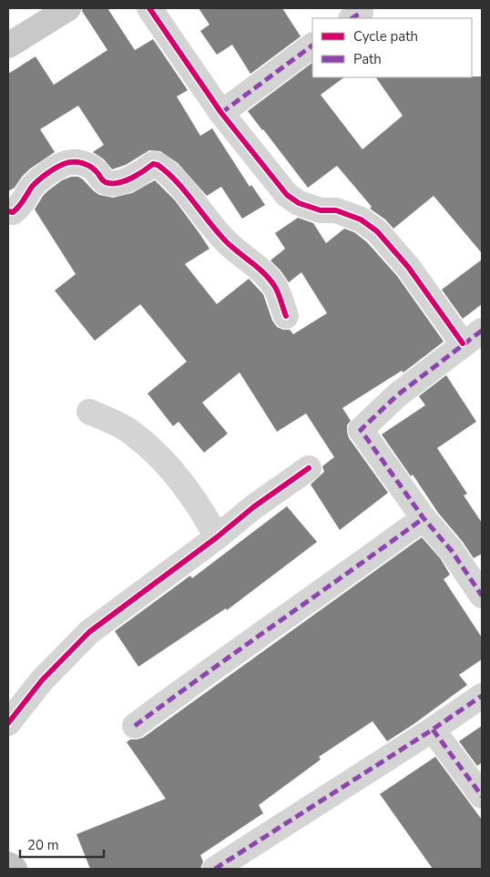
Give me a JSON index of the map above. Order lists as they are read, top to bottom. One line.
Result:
{"legend":["Cycle path","Path"],"scale_bar":"20 m"}
